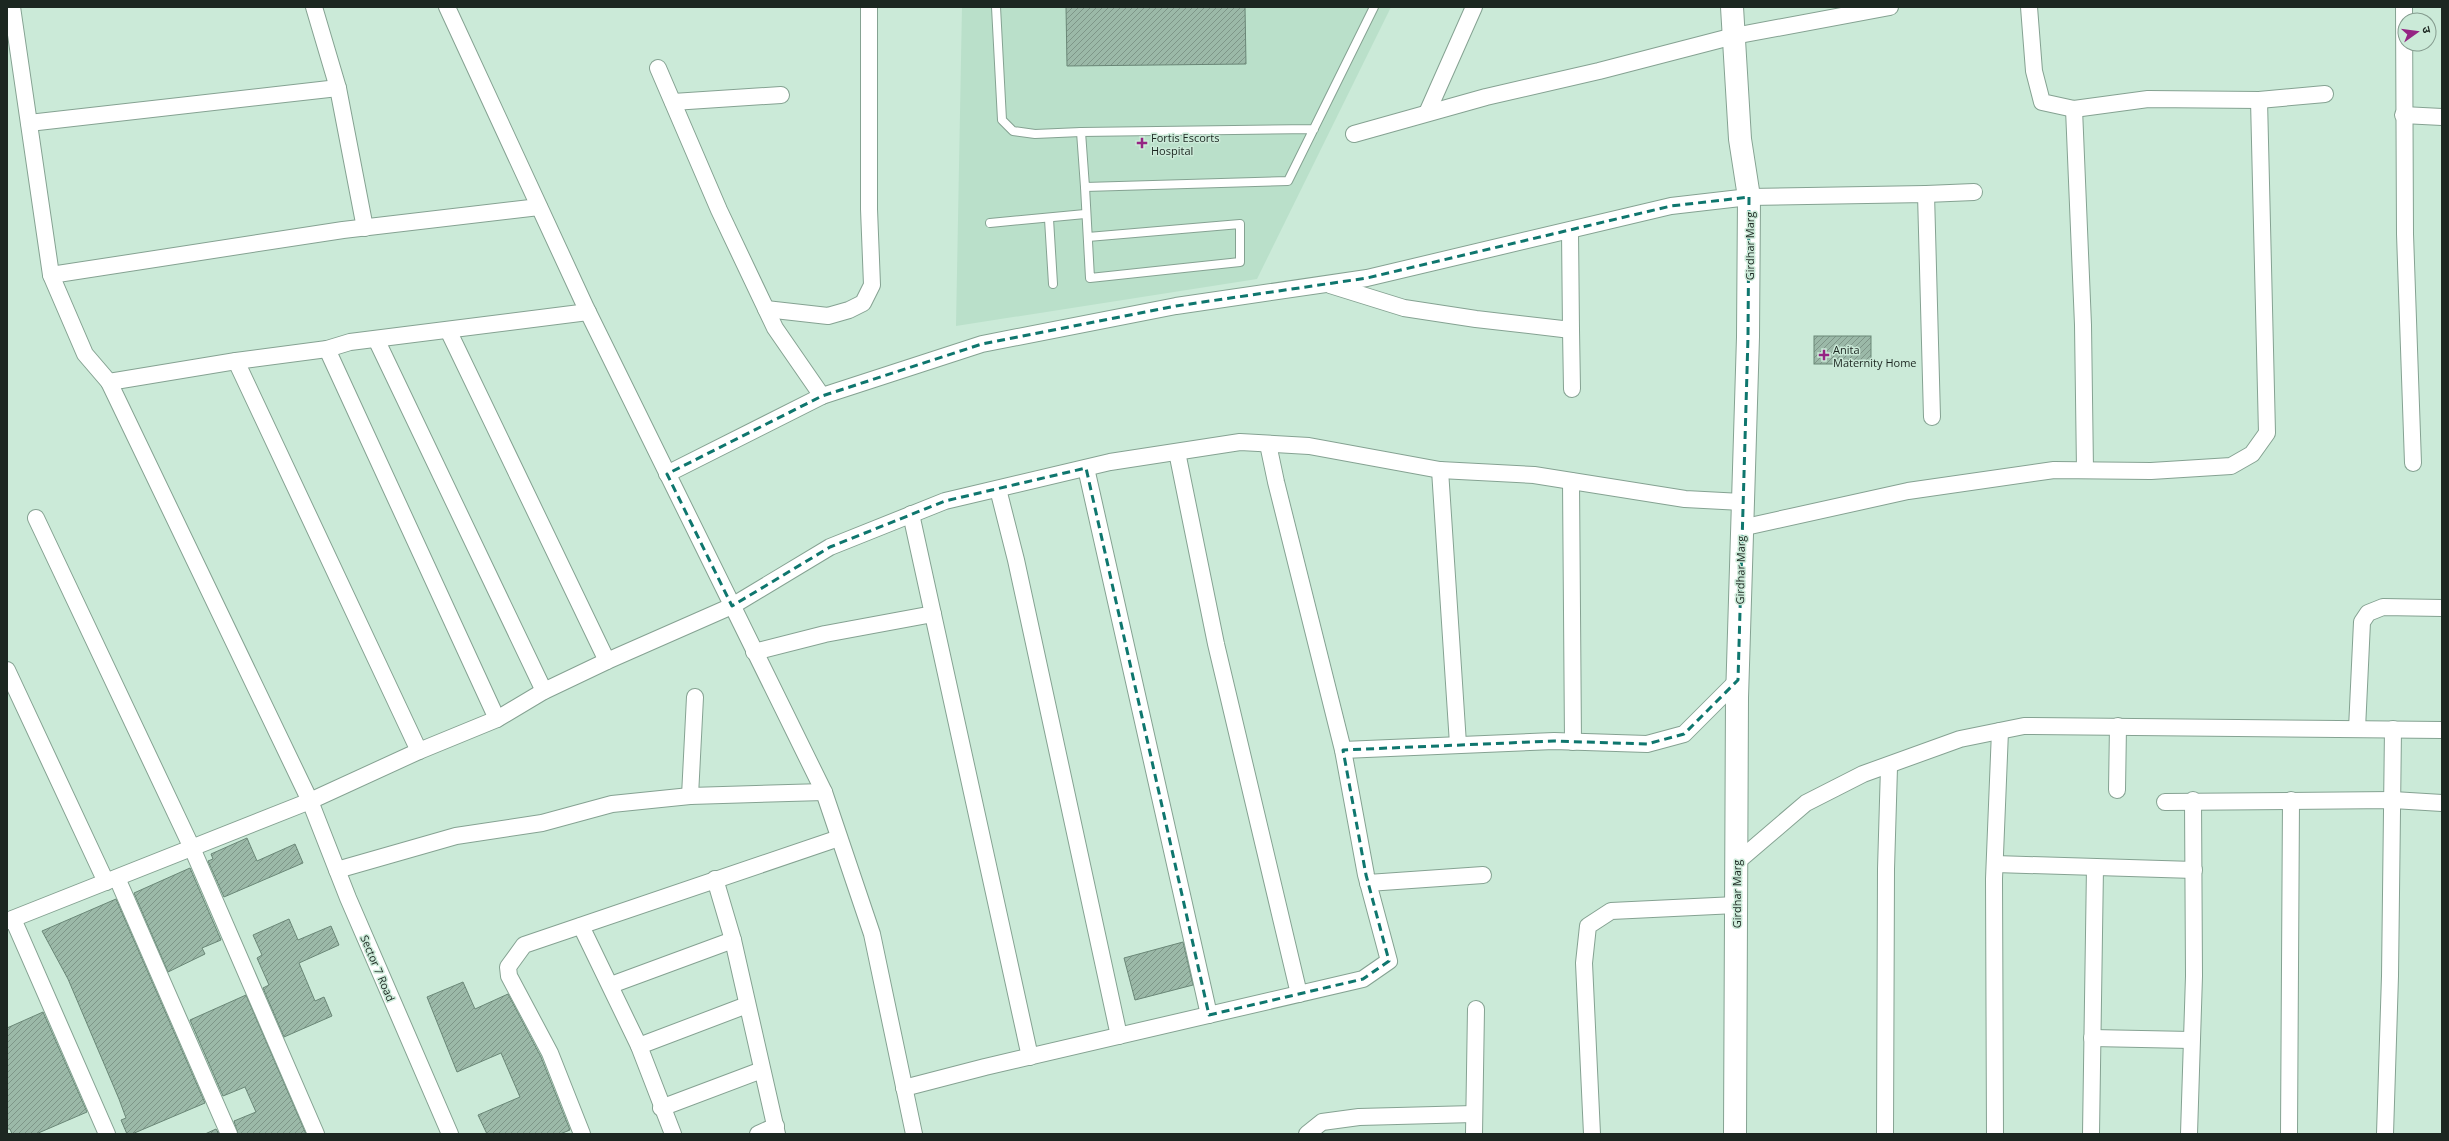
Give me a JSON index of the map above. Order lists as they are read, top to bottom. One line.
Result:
{"streets":{"street":["Girdhar Marg","Sector 7 Road"]},"places":{"health":["Fortis Escorts Hospital","Anita Maternity Home"]},"north":"right"}
